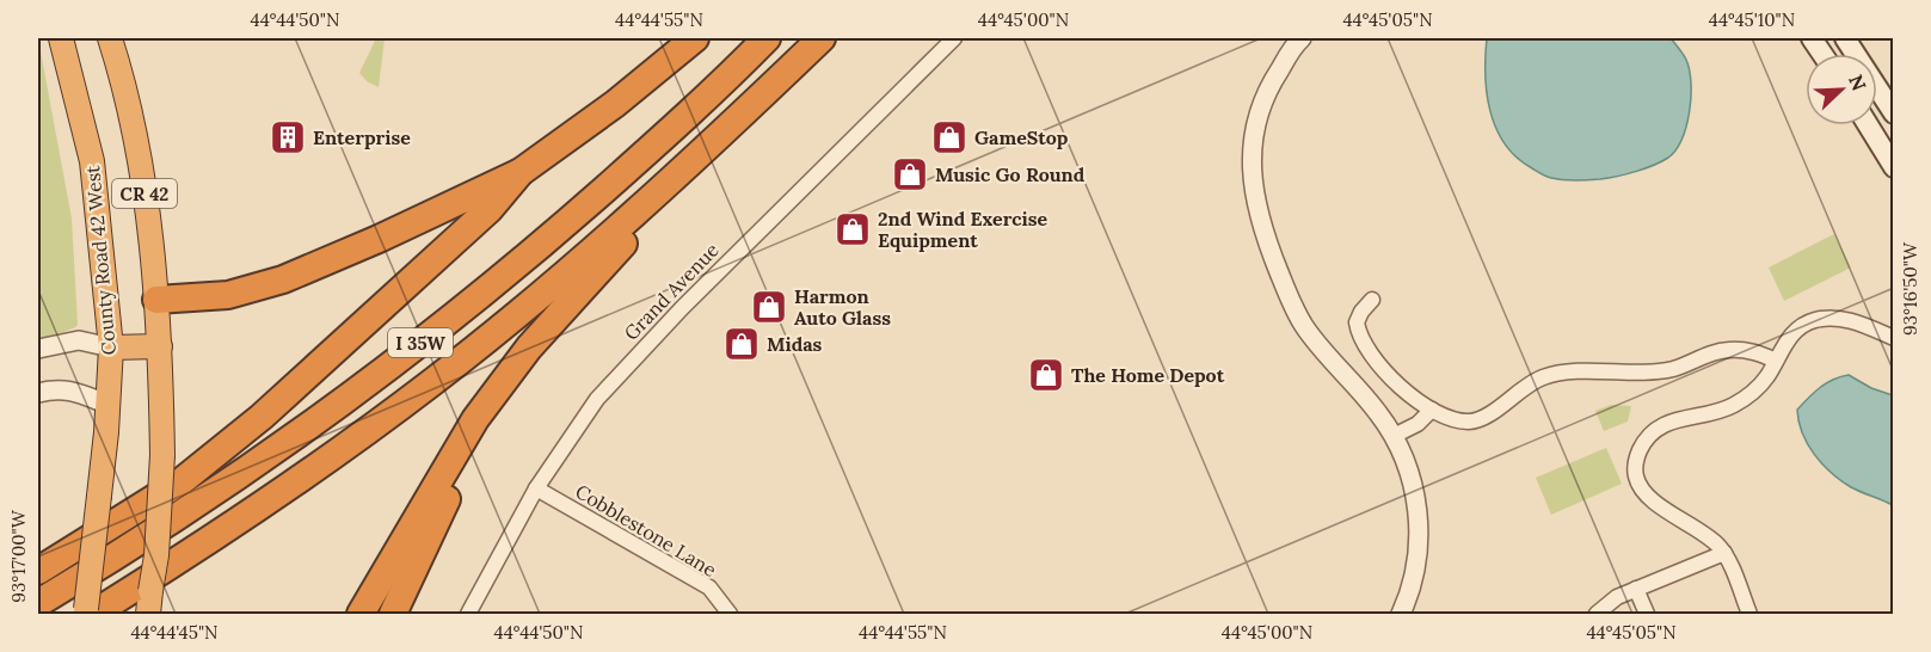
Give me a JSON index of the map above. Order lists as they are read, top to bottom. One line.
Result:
{"streets":{"highway":["CR 42","County Road 42 West","I 35W"],"street":["Grand Avenue","Cobblestone Lane"]},"crossings":[["County Road 42 West","I 35W"],["Grand Avenue","Cobblestone Lane"]],"places":{"building":["Enterprise"],"shop":["GameStop","Music Go Round","2nd Wind Exercise Equipment","Harmon Auto Glass","Midas","The Home Depot"]},"north":"top right","coordinates":["44°44'50\"N","44°44'55\"N","44°45'00\"N","44°45'05\"N","44°45'10\"N","93°16'50\"W","93°17'00\"W","44°44'45\"N"]}
